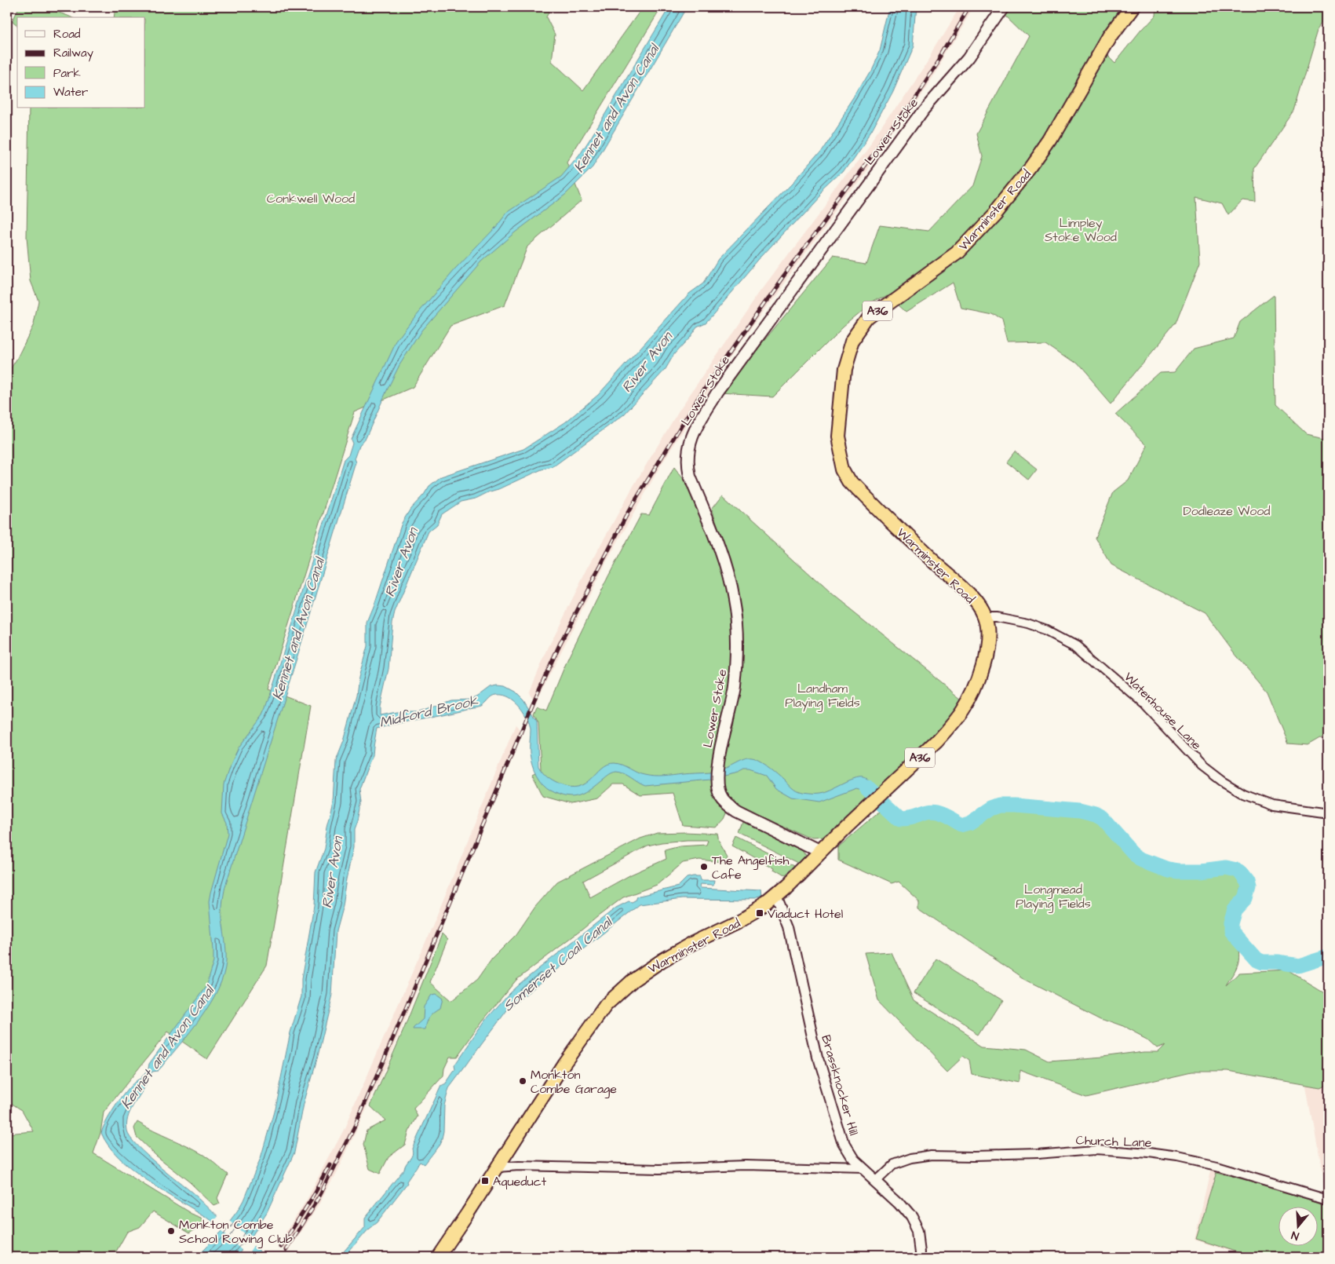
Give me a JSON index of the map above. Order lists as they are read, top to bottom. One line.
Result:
{"streets":{"highway":["Warminster Road","A36"],"main road":["Lower Stoke"],"street":["Waterhouse Lane","Brassknocker Hill","Church Lane"]},"crossings":[["Lower Stoke","Warminster Road"],["Warminster Road","Waterhouse Lane"],["Warminster Road","Brassknocker Hill"],["Brassknocker Hill","Church Lane"]],"water":["Kennet and Avon Canal","River Avon","Midford Brook","Somerset Coal Canal"],"parks":["Conkwell Wood","Limpley Stoke Wood","Dodleaze Wood","Landham Playing Fields","Longmead Playing Fields"],"places":{"other":["The Angelfish Cafe","Monkton Combe Garage","Monkton Combe School Rowing Club"],"transit":["Viaduct Hotel","Aqueduct"]},"legend":["Road","Railway","Park","Water"],"north":"bottom"}
